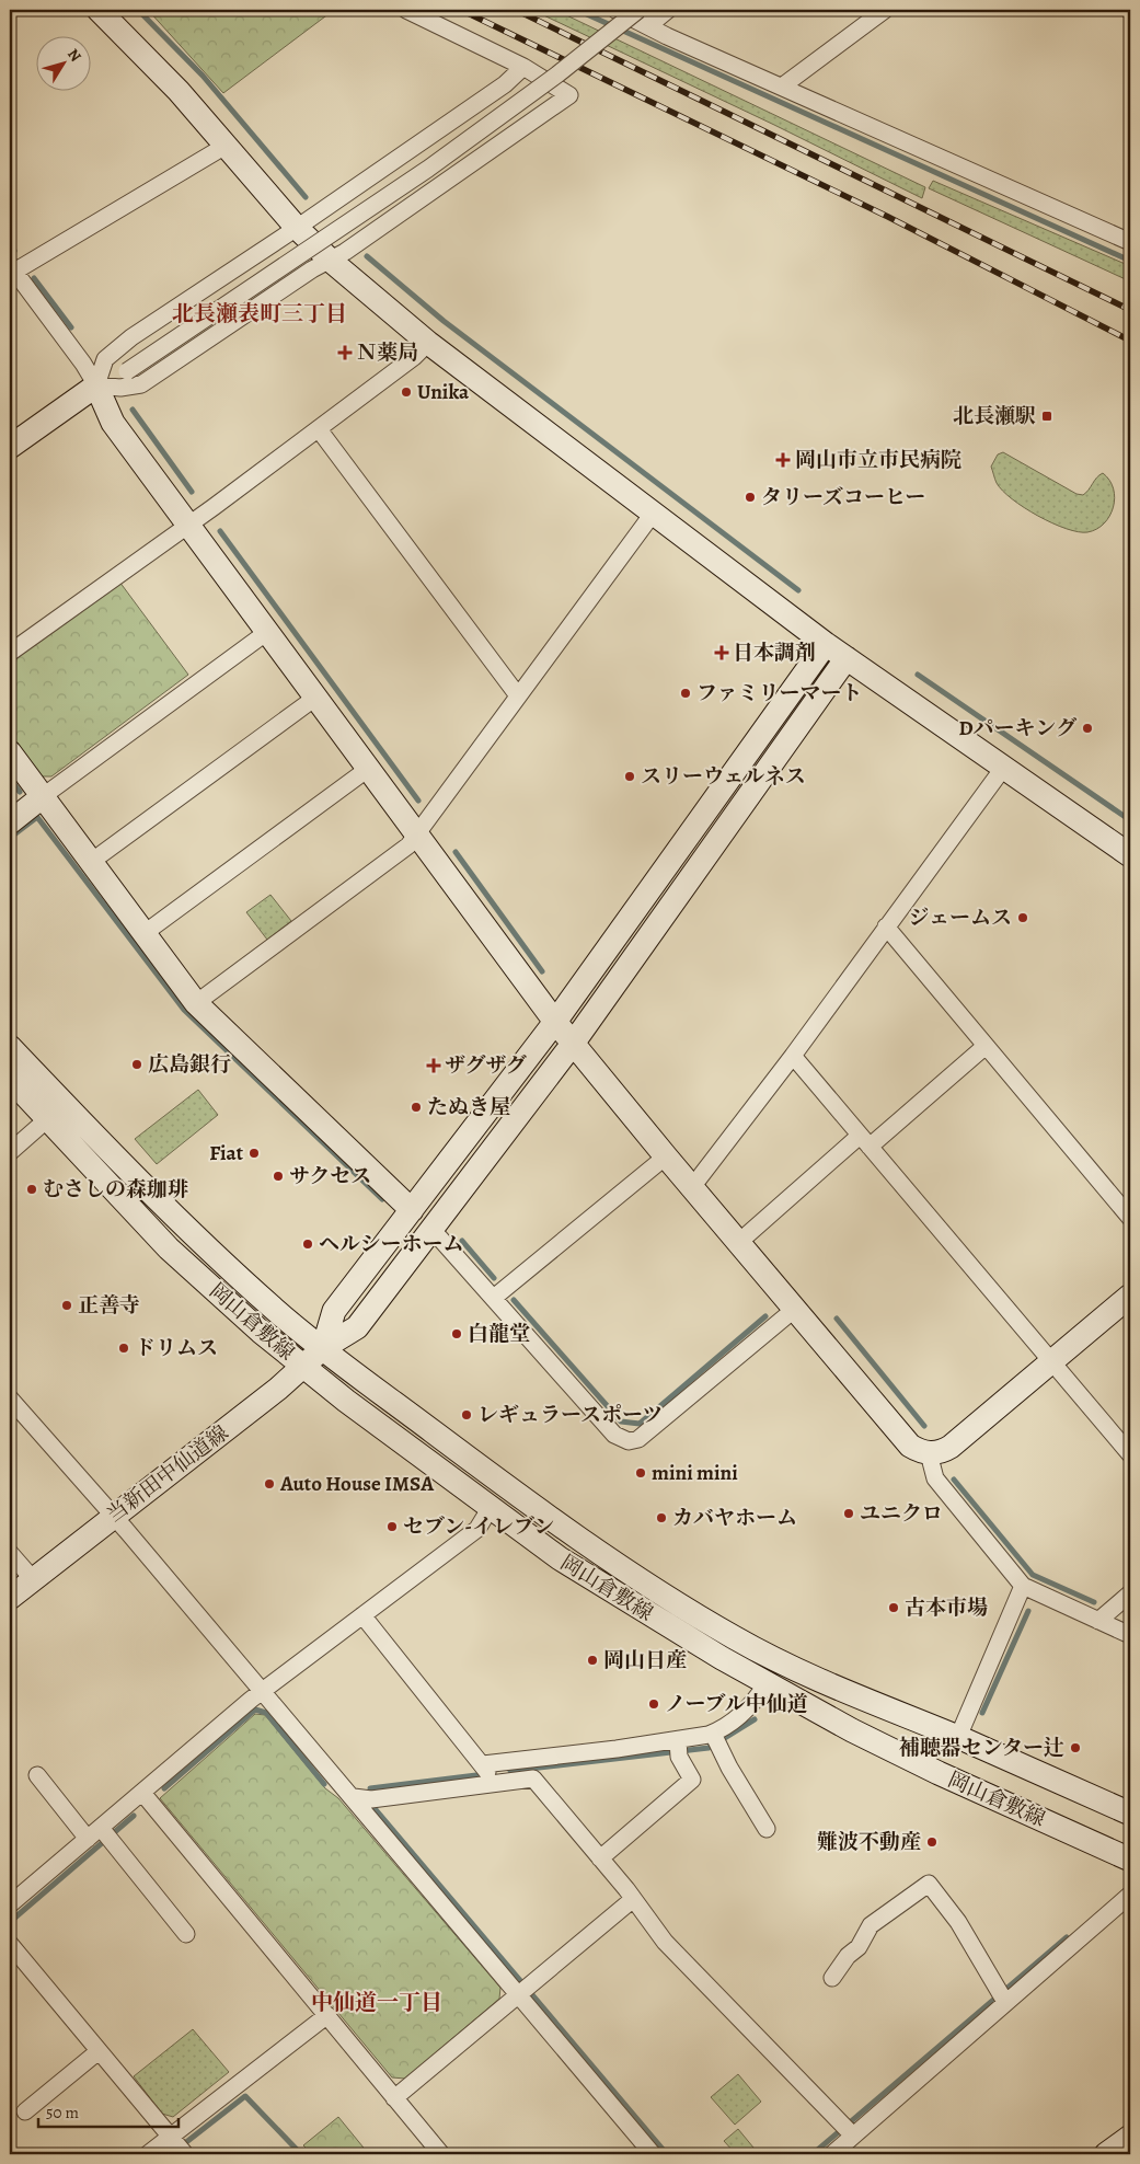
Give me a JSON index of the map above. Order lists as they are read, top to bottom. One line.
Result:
{"streets":{"street":["岡山倉敷線","当新田中仙道線"]},"crossings":[["岡山倉敷線","当新田中仙道線"]],"districts":["北長瀬表町三丁目","中仙道一丁目"],"places":{"health":["Ｎ薬局","岡山市立市民病院","日本調剤","ザグザグ"],"other":["Unika","タリーズコーヒー","ファミリーマート","Dパーキング","スリーウェルネス","ジェームス","広島銀行","たぬき屋","Fiat","サクセス","むさしの森珈琲","ヘルシーホーム","正善寺","白龍堂","ドリムス","レギュラースポーツ","mini mini","Auto House IMSA","ユニクロ","カバヤホーム","セブン-イレブン","古本市場","岡山日産","ノーブル中仙道","補聴器センター辻","難波不動産"],"transit":["北長瀬駅"]},"scale_bar":"50 m","north":"top right"}
